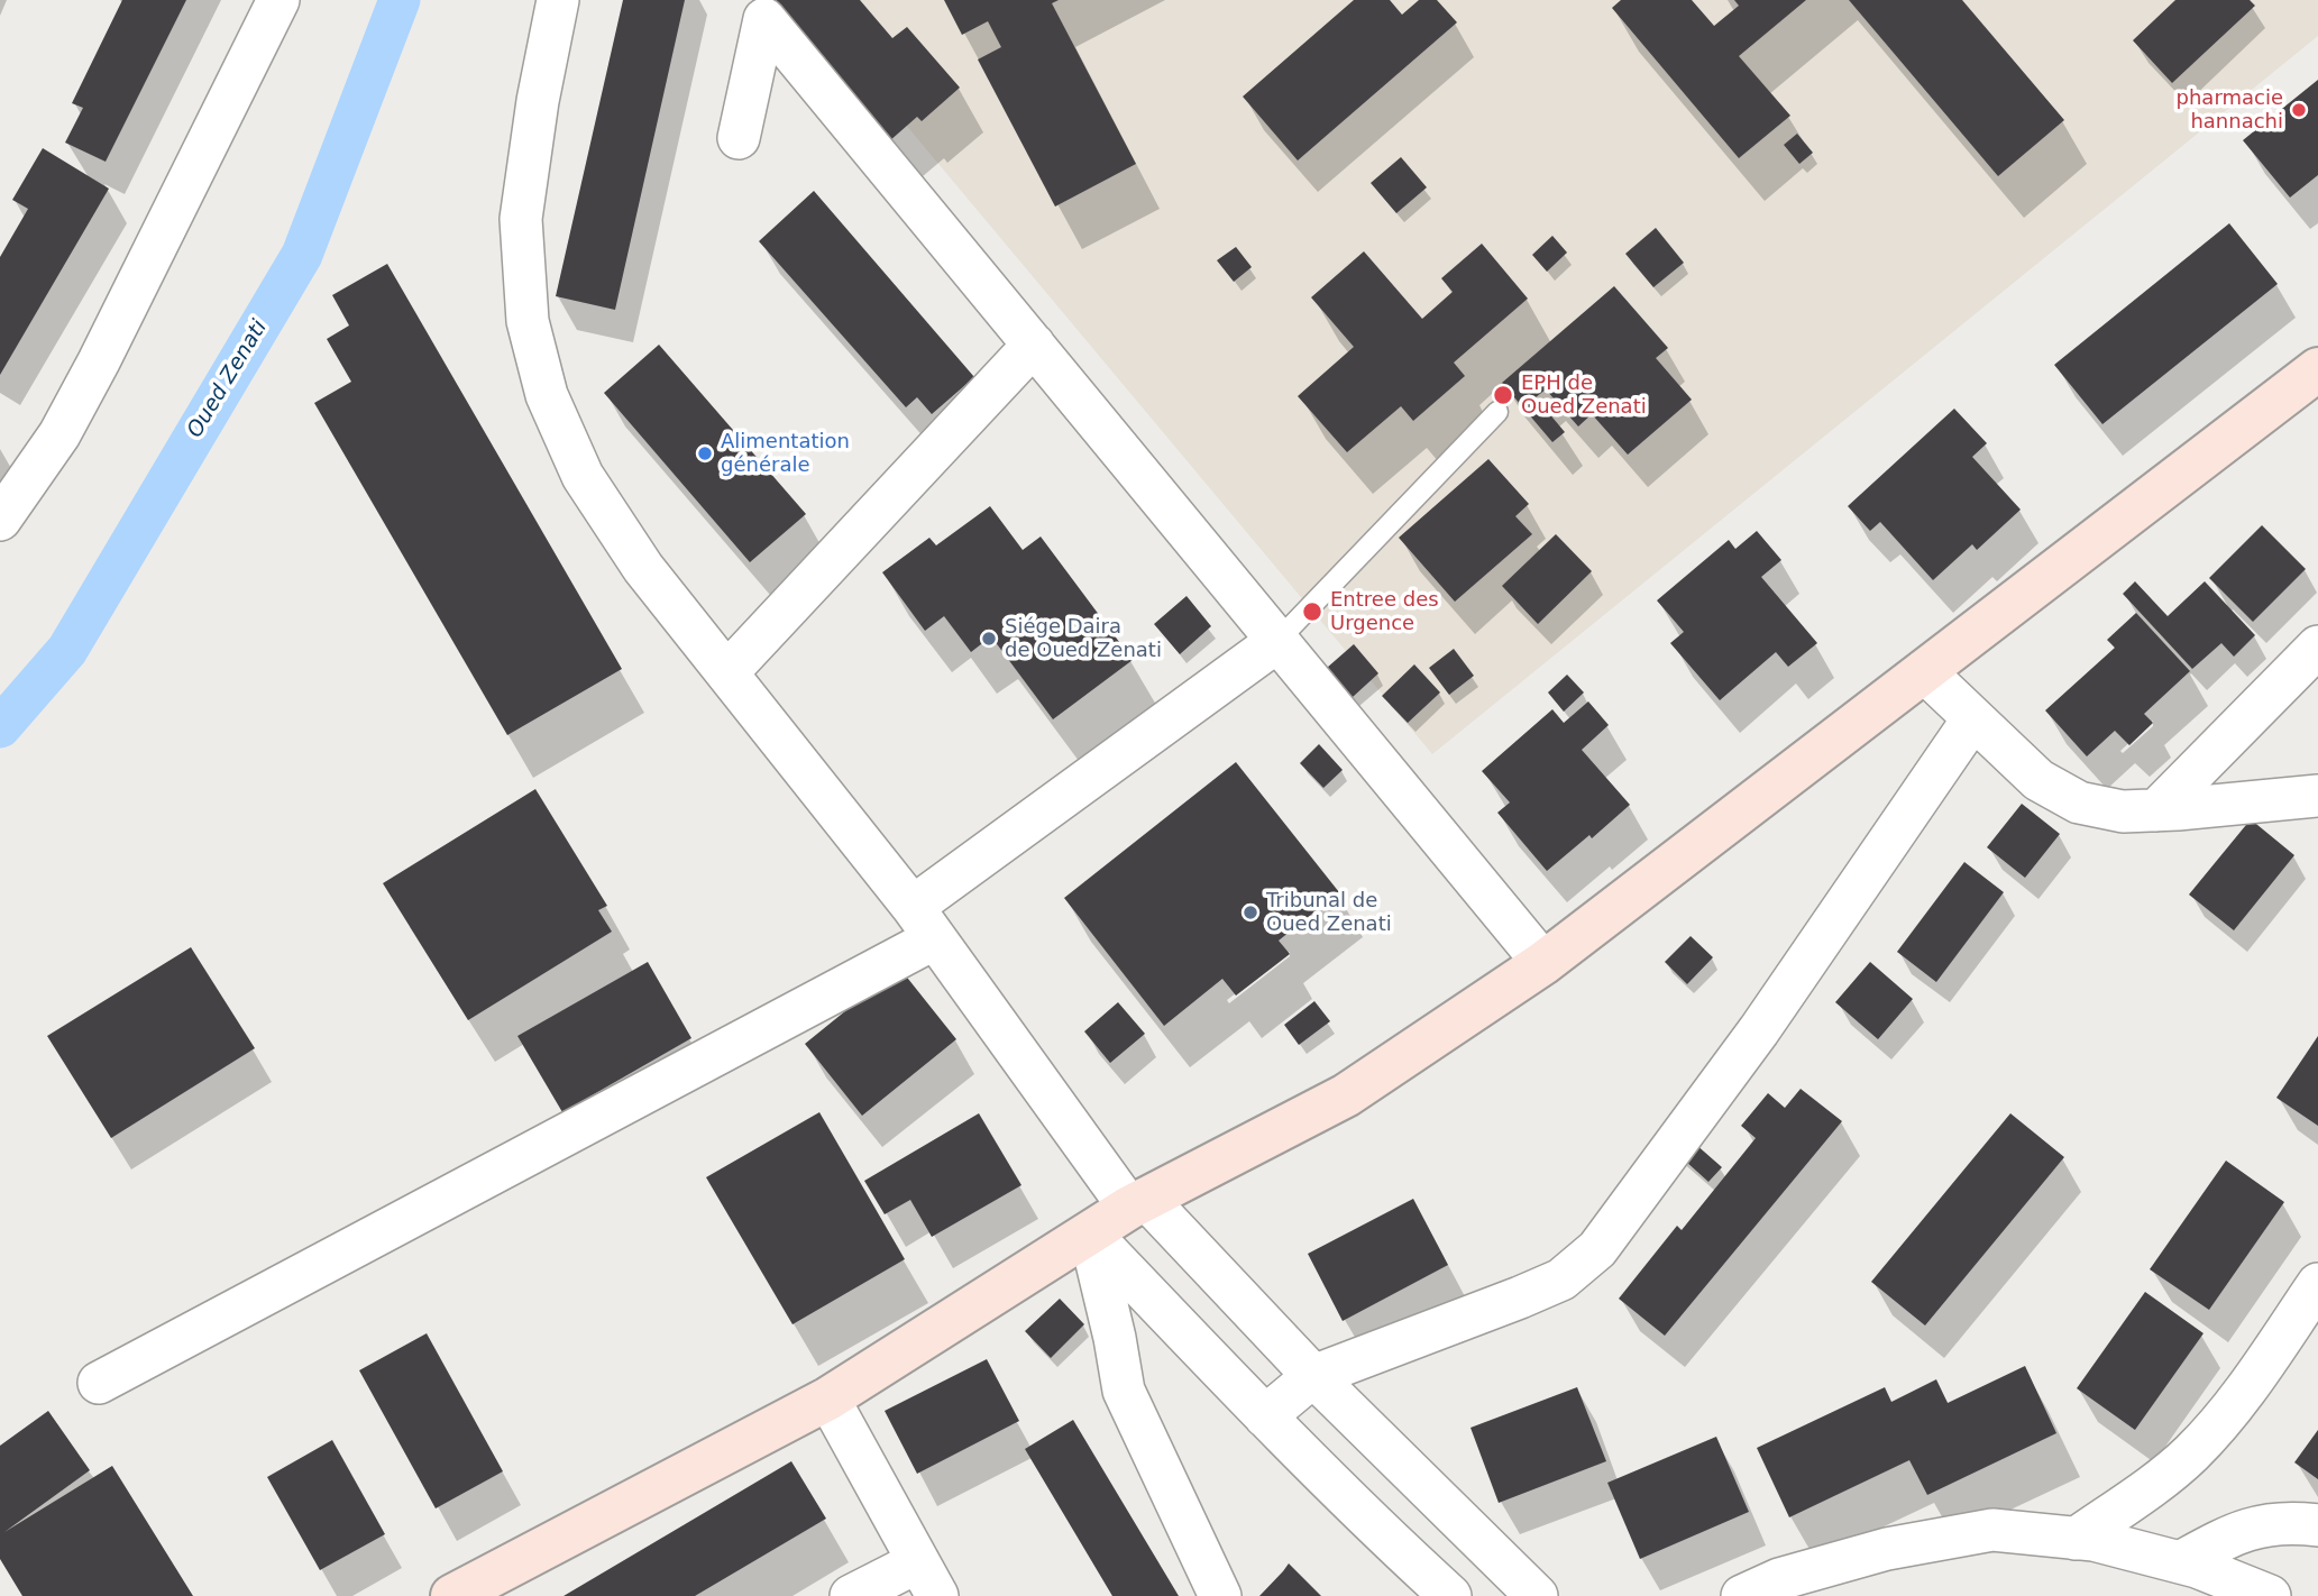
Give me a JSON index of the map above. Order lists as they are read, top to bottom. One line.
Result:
{"water":["Oued Zenati"],"places":["pharmacie hannachi","EPH de Oued Zenati","Alimentation générale","Entree des Urgence","Siége Daira de Oued Zenati","Tribunal de Oued Zenati"]}
